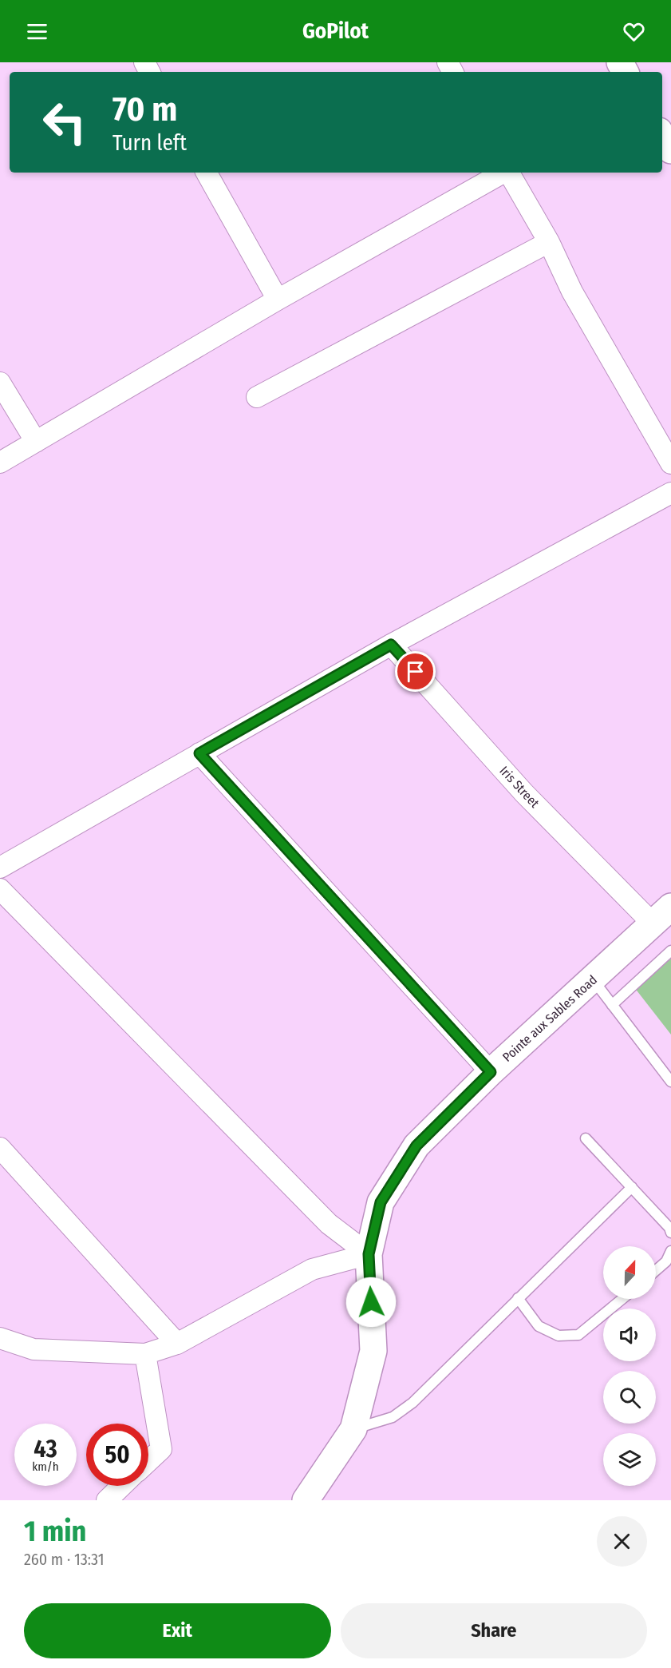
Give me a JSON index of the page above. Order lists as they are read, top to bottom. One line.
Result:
{"streets":{"main road":["Pointe aux Sables Road"],"street":["Iris Street"]},"crossings":[["Iris Street","Pointe aux Sables Road"]],"north":"top","page":{"header":"GoPilot","turn":["70 m","Turn left"],"speed":"43 km/h","limit":"50","heading":["1 min","260 m · 13:31"],"buttons":["Exit","Share"]}}
